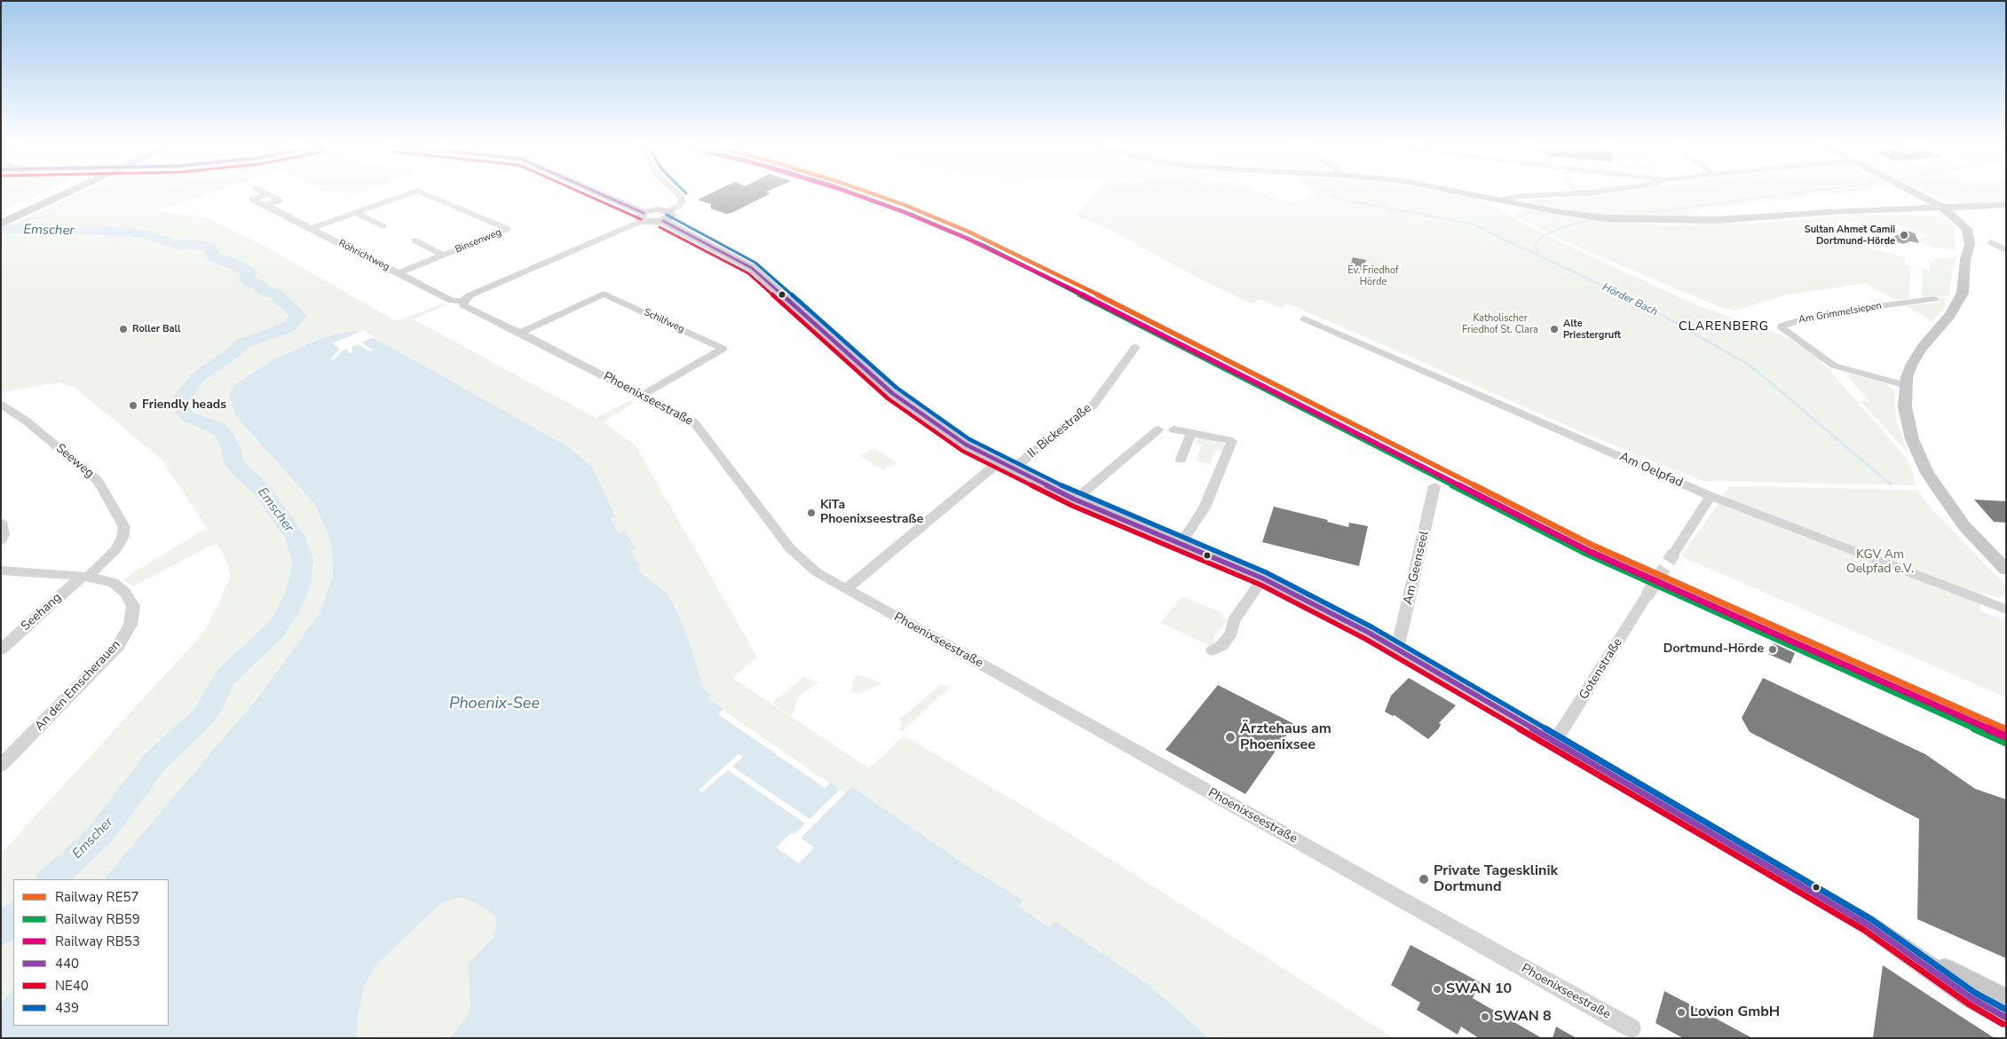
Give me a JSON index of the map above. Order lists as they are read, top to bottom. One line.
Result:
{"streets":{"street":["Binsenweg","Röhrichtweg","Am Grimmelsiepen","Schilfweg","Phoenixseestraße","II. Bickestraße","Seeweg","Am Oelpfad","Am Geenseel","Seehang","Gotenstraße","An den Emscherauen"]},"crossings":[["Binsenweg","Röhrichtweg"],["Röhrichtweg","Phoenixseestraße"],["Schilfweg","Phoenixseestraße"],["Phoenixseestraße","II. Bickestraße"],["Seeweg","Seehang"],["Seeweg","An den Emscherauen"],["Seehang","An den Emscherauen"]],"districts":["CLARENBERG"],"water":["Emscher","Hörder Bach","Phoenix-See"],"parks":["Ev. Friedhof Hörde","Katholischer Friedhof St. Clara","KGV Am Oelpfad e.V."],"places":["Sultan Ahmet Camii Dortmund-Hörde","Roller Ball","Alte Priestergruft","Friendly heads","KiTa Phoenixseestraße","Dortmund-Hörde","Ärztehaus am Phoenixsee","Private Tagesklinik Dortmund","SWAN 10","Lovion GmbH","SWAN 8"],"lines":["rail line RE57","rail line RB59","rail line RB53","transit line 440","transit line NE40","transit line 439"],"legend":["Railway RE57","Railway RB59","Railway RB53","440","NE40","439"]}
